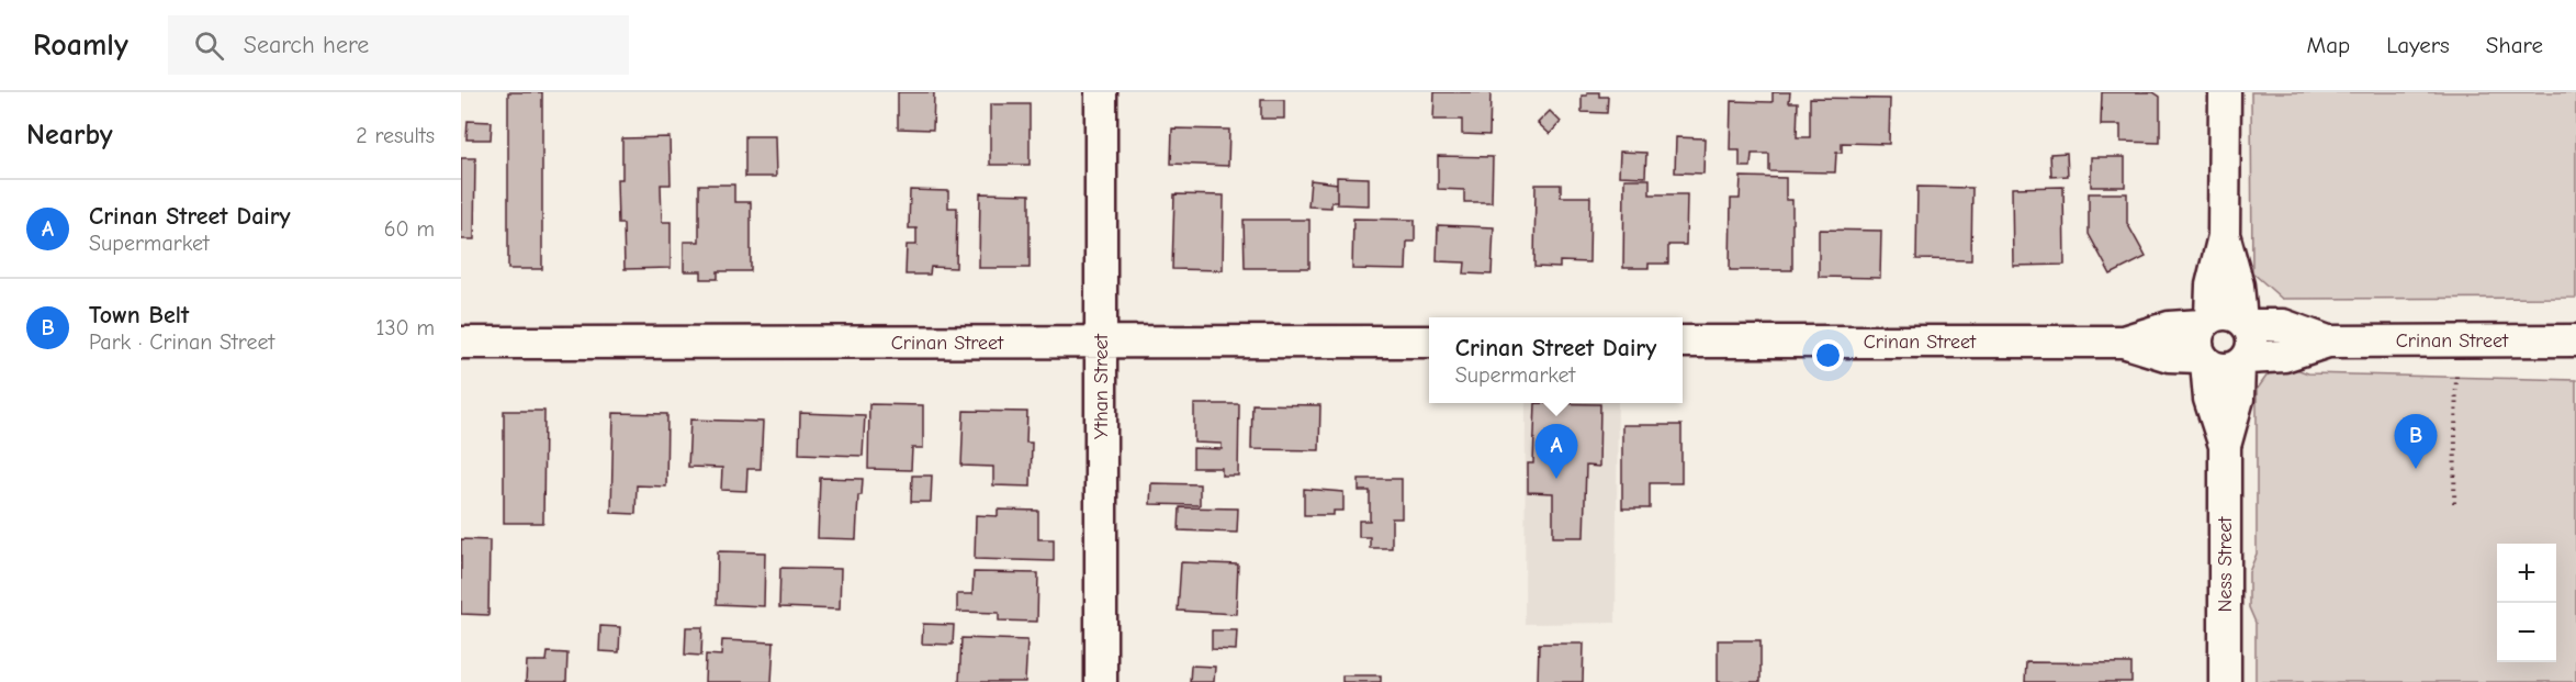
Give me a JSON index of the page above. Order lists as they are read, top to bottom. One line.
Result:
{"streets":{"street":["Crinan Street","Ythan Street","Ness Street"]},"crossings":[["Crinan Street","Ythan Street"],["Crinan Street","Ness Street"]],"page":{"header":"Roamly","search":"Search here","nav":["Map","Layers","Share"],"heading":["Nearby","2 results"],"list":[{"mark":"A","name":"Crinan Street Dairy","note":"Supermarket","value":"60 m"},{"mark":"B","name":"Town Belt","note":"Park · Crinan Street","value":"130 m"}],"popup":["Crinan Street Dairy","Supermarket"],"pins":["B","A"],"map_buttons":["+","−"]}}
